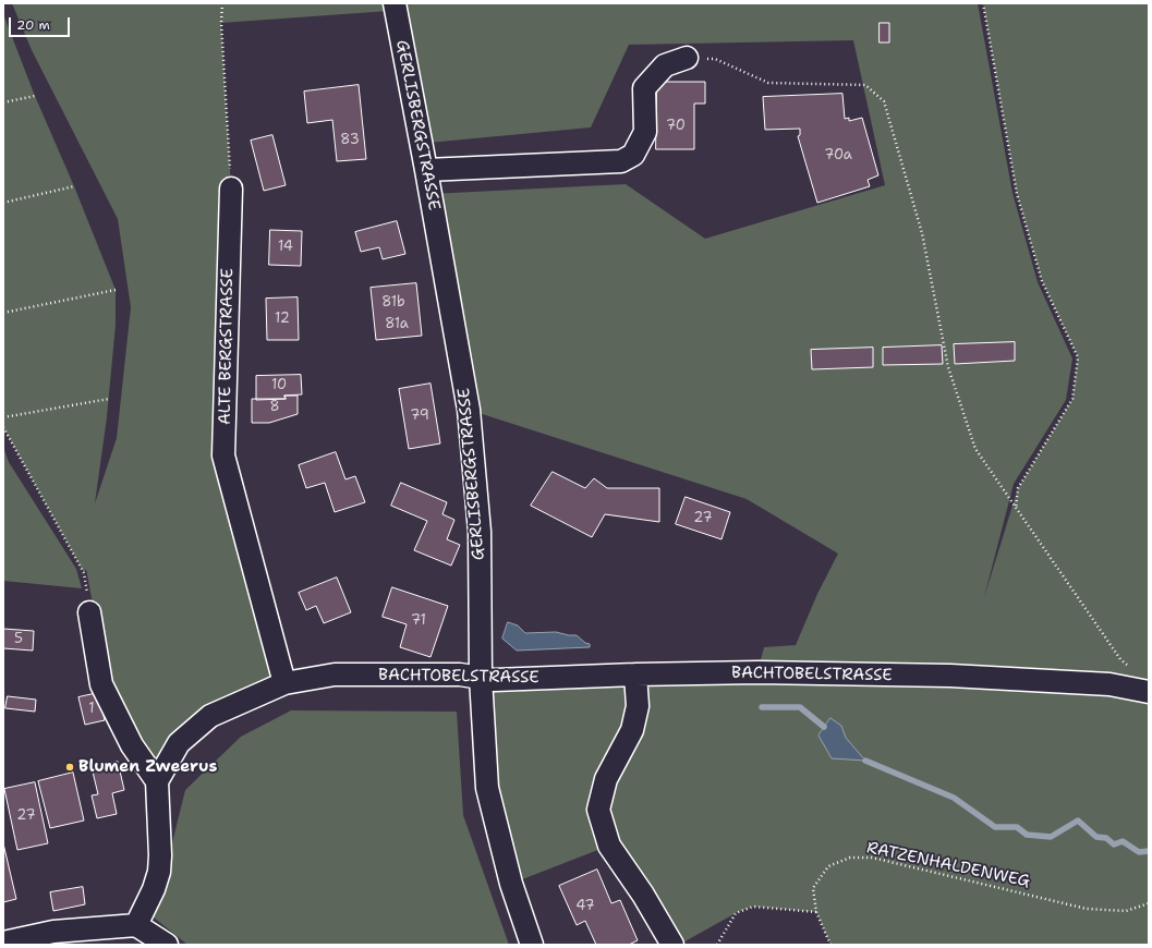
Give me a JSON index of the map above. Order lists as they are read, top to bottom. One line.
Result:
{"streets":{"street":["GERLISBERGSTRASSE","ALTE BERGSTRASSE","BACHTOBELSTRASSE"],"path":["RATZENHALDENWEG"]},"crossings":[["GERLISBERGSTRASSE","BACHTOBELSTRASSE"],["ALTE BERGSTRASSE","BACHTOBELSTRASSE"]],"places":["Blumen Zweerus"],"house_numbers":["70","83","70a","14","81b","12","81a","10","8","79","27","71","5","1","27","47"],"scale_bar":"20 m"}
